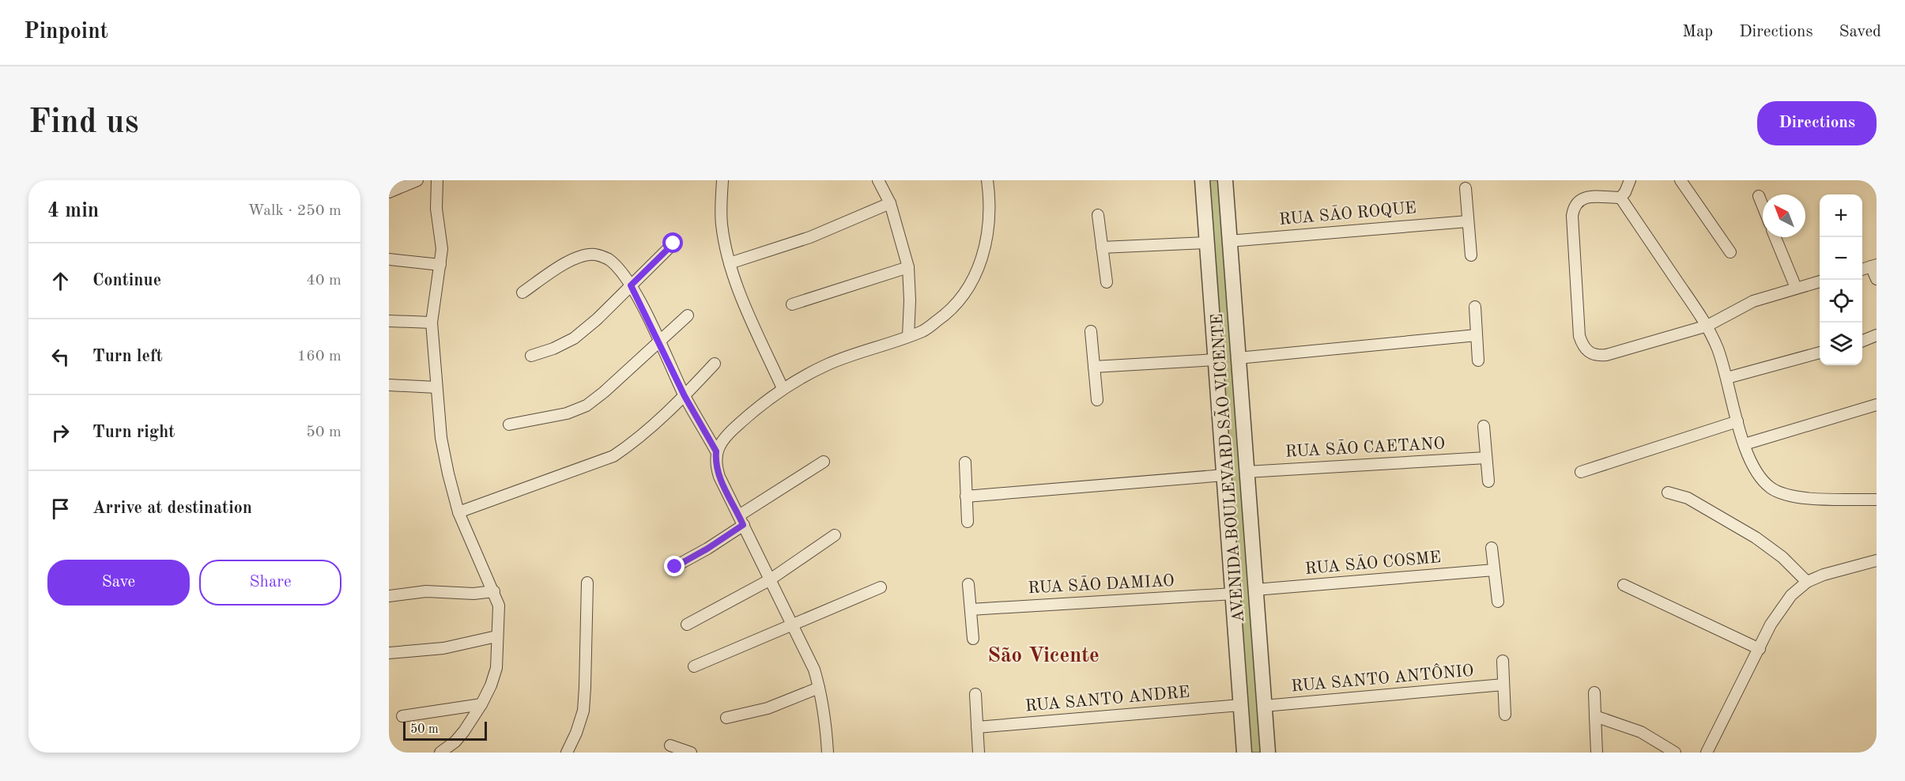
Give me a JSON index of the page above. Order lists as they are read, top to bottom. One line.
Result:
{"streets":{"street":["RUA SĀO ROQUE","RUA SĀO CAETANO","AVENIDA BOULEVARD SÃO VICENTE","RUA SĀO COSME","RUA SĀO DAMIAO","RUA SANTO ANTÔNIO","RUA SANTO ANDRE"]},"crossings":[["RUA SĀO ROQUE","AVENIDA BOULEVARD SÃO VICENTE"],["RUA SĀO CAETANO","AVENIDA BOULEVARD SÃO VICENTE"],["AVENIDA BOULEVARD SÃO VICENTE","RUA SĀO COSME"],["AVENIDA BOULEVARD SÃO VICENTE","RUA SĀO DAMIAO"],["AVENIDA BOULEVARD SÃO VICENTE","RUA SANTO ANTÔNIO"],["AVENIDA BOULEVARD SÃO VICENTE","RUA SANTO ANDRE"]],"districts":["São Vicente"],"scale_bar":"50 m","north":"top left","page":{"header":"Pinpoint","nav":["Map","Directions","Saved"],"buttons":["Directions",["Save","Share"]],"title":"Find us","heading":["4 min","Walk · 250 m"],"map_buttons":["+","−"],"list":[["Continue","40 m"],["Turn left","160 m"],["Turn right","50 m"],"Arrive at destination"],"scale":"50 m"}}
